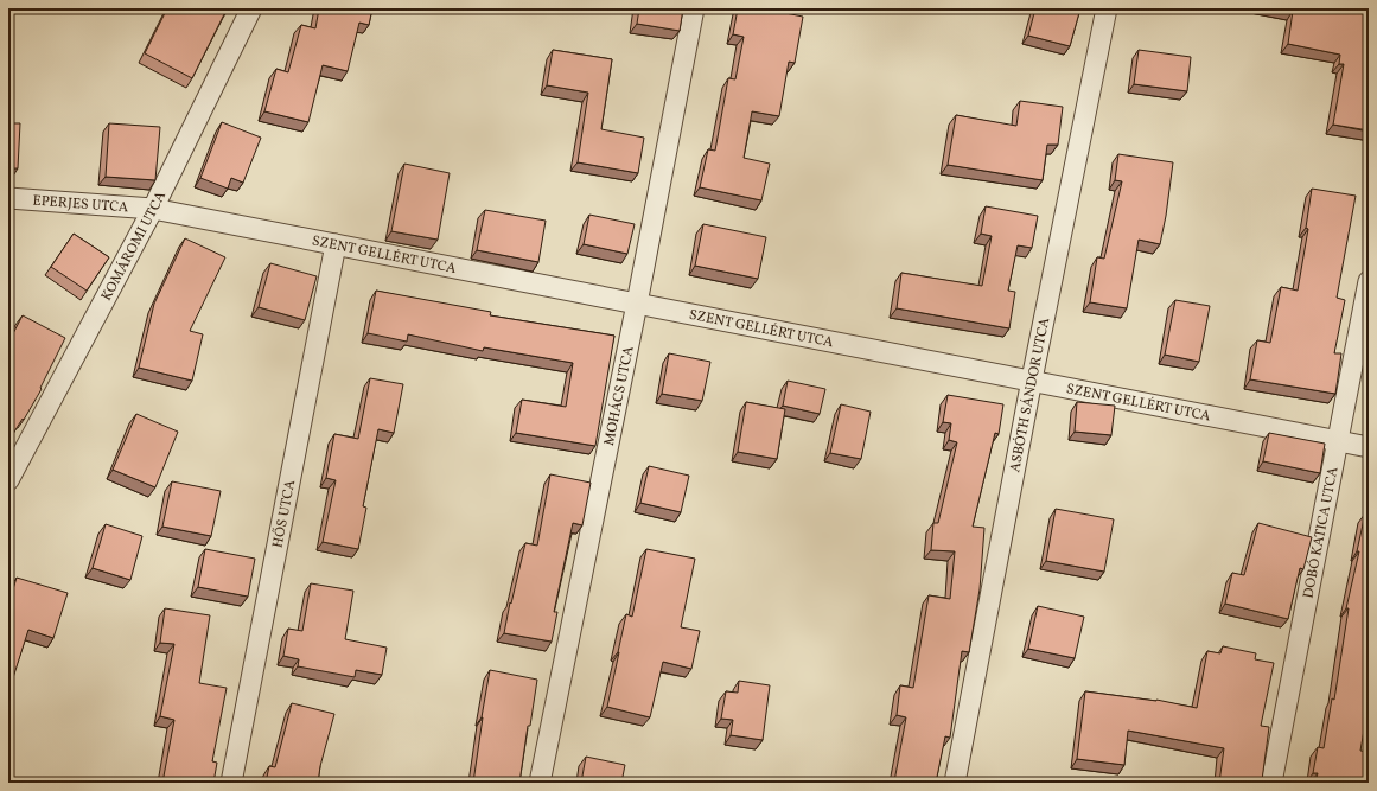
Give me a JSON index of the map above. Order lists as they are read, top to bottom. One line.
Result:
{"streets":{"street":["EPERJES UTCA","KOMÁROMI UTCA","SZENT GELLÉRT UTCA","ASBÓTH SÁNDOR UTCA","MOHÁCS UTCA","HŐS UTCA","DOBÓ KATICA UTCA"]},"crossings":[["EPERJES UTCA","KOMÁROMI UTCA"],["EPERJES UTCA","SZENT GELLÉRT UTCA"],["KOMÁROMI UTCA","SZENT GELLÉRT UTCA"],["SZENT GELLÉRT UTCA","ASBÓTH SÁNDOR UTCA"],["SZENT GELLÉRT UTCA","MOHÁCS UTCA"],["SZENT GELLÉRT UTCA","HŐS UTCA"],["SZENT GELLÉRT UTCA","DOBÓ KATICA UTCA"]]}
